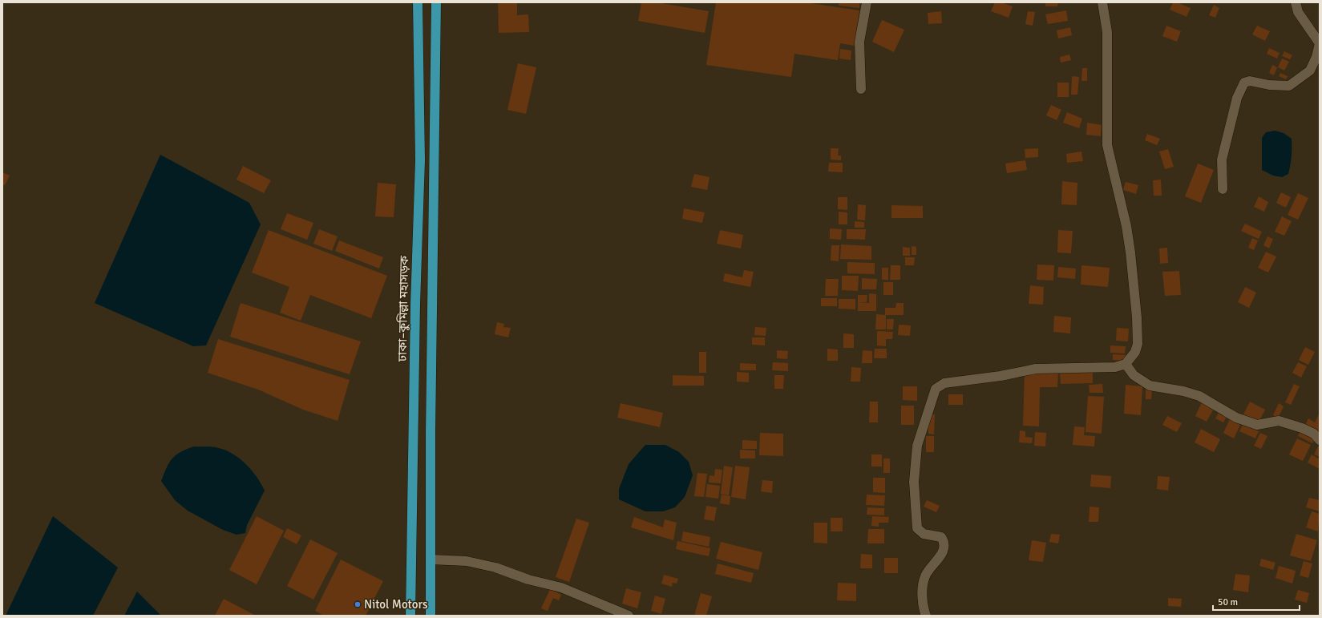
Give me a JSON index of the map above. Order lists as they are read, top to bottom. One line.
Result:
{"streets":{"highway":["ঢাকা–কুমিল্লা মহাসড়ক"]},"places":["Nitol Motors"],"scale_bar":"50 m"}
